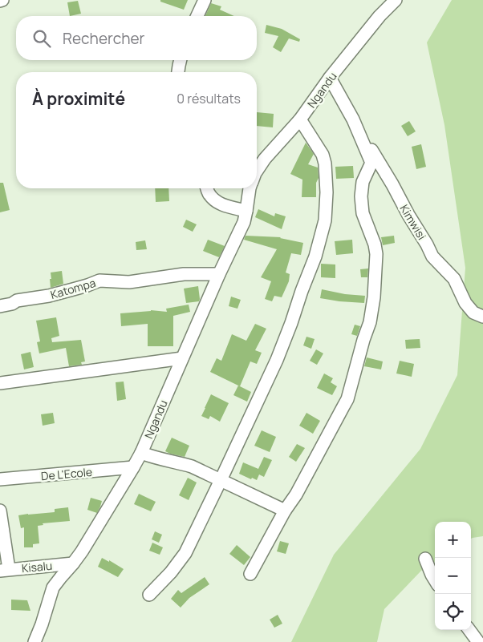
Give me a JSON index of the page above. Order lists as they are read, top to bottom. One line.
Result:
{"streets":{"street":["Ngandu","Kimwisi","Katompa","De L'Ecole","Kisalu"]},"crossings":[["Ngandu","Katompa"],["Ngandu","De L'Ecole"],["Ngandu","Kisalu"]],"page":{"search":"Rechercher","heading":["À proximité","0 résultats"],"map_buttons":["+","−"]}}
